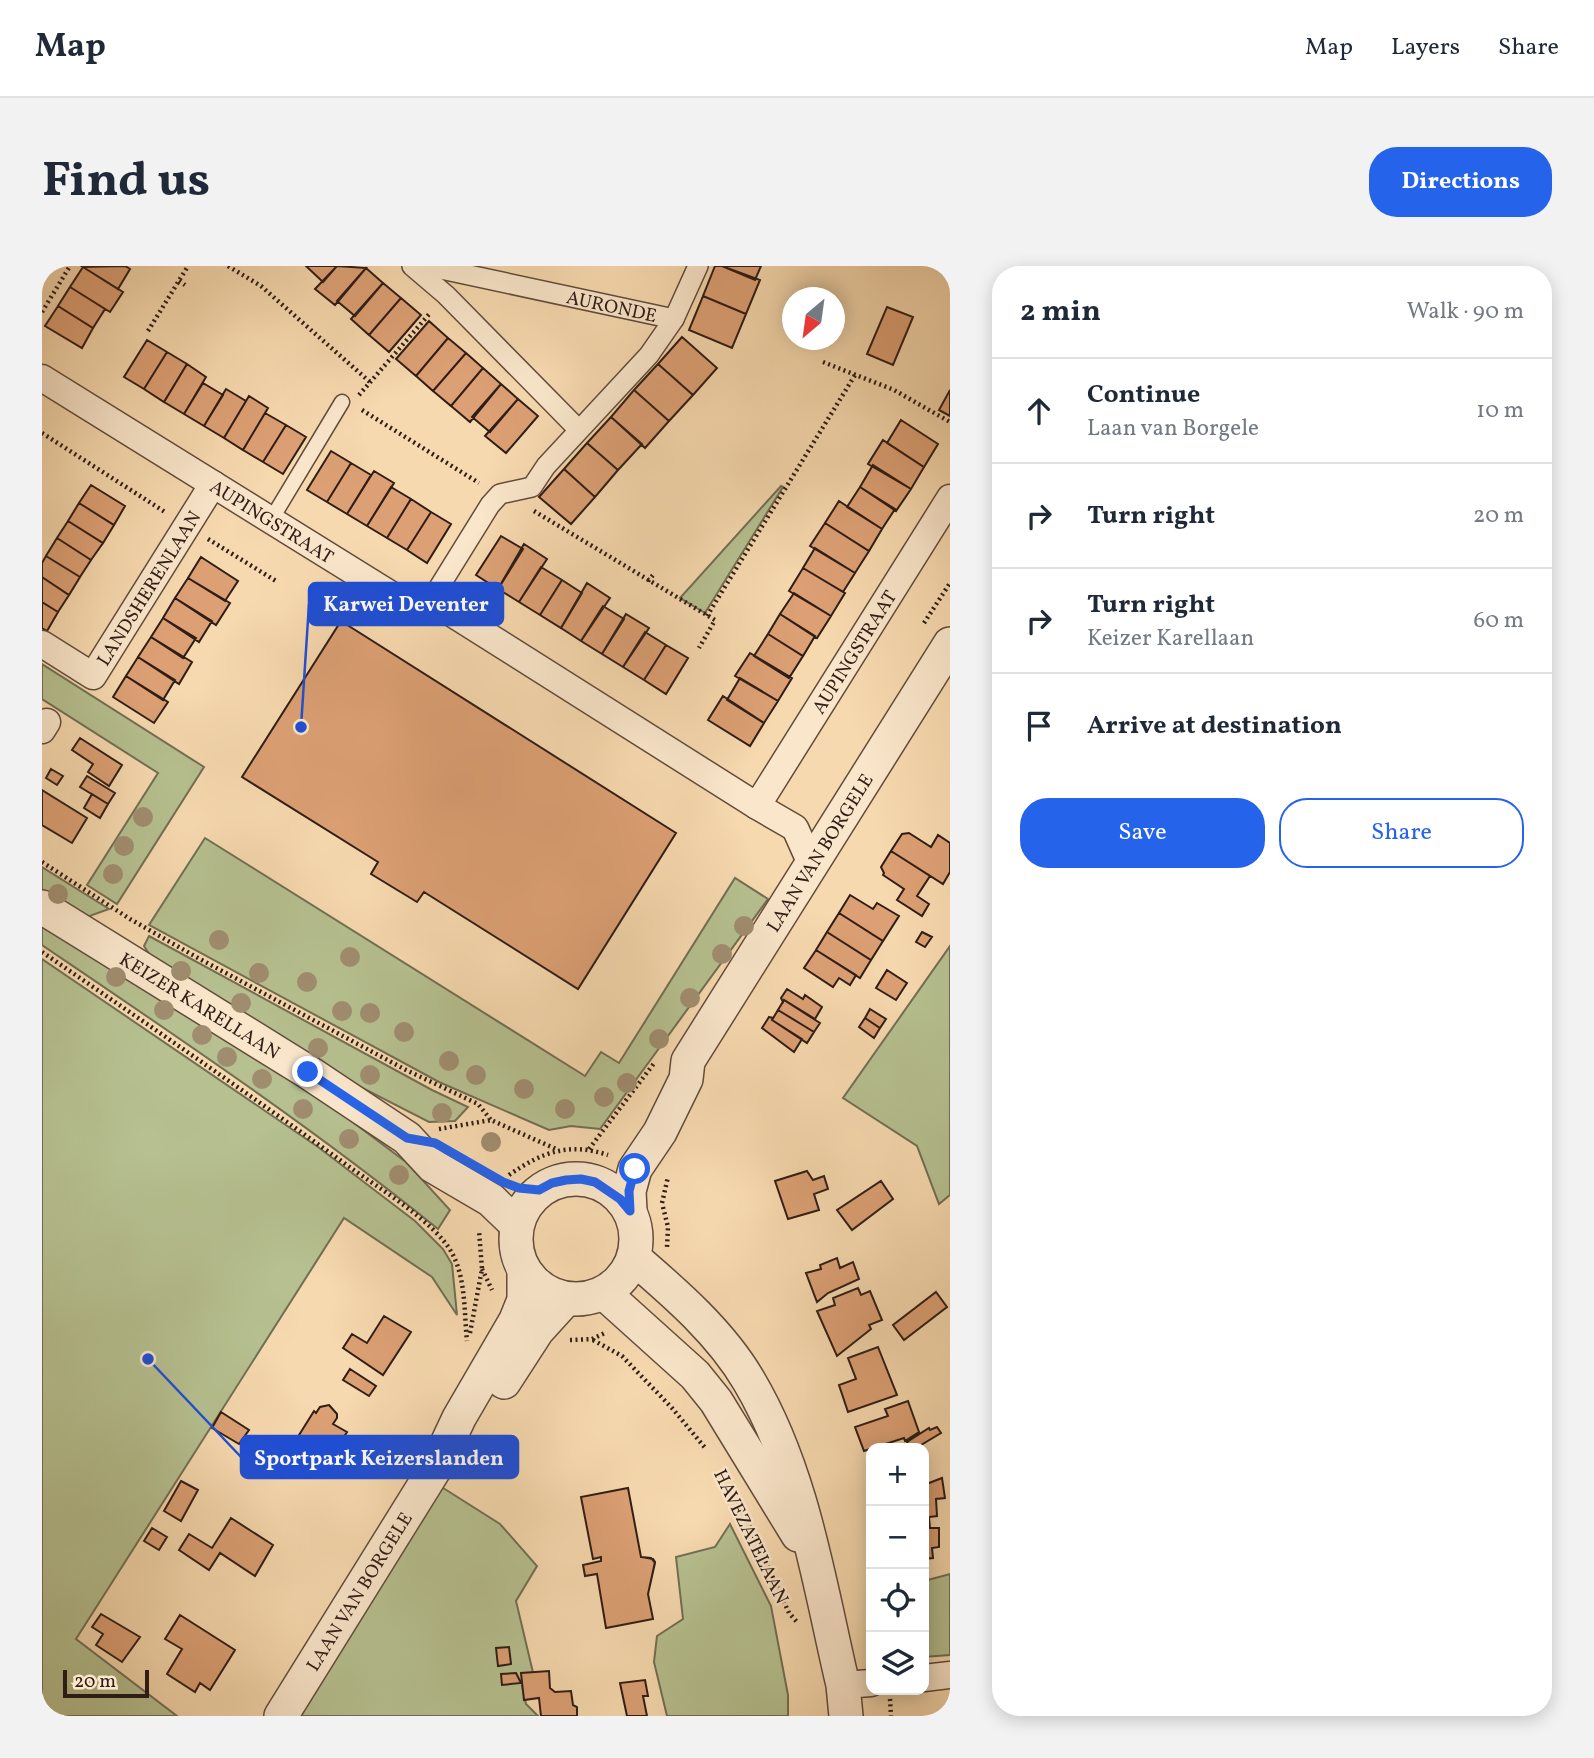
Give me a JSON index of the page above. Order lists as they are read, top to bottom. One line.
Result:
{"streets":{"street":["AURONDE","AUPINGSTRAAT","LANDSHERENLAAN","LAAN VAN BORGELE","KEIZER KARELLAAN","HAVEZATELAAN"]},"crossings":[["AUPINGSTRAAT","LANDSHERENLAAN"],["AUPINGSTRAAT","LAAN VAN BORGELE"],["LAAN VAN BORGELE","KEIZER KARELLAAN"],["LAAN VAN BORGELE","HAVEZATELAAN"],["KEIZER KARELLAAN","HAVEZATELAAN"]],"places":["Karwei Deventer","Sportpark Keizerslanden"],"scale_bar":"20 m","north":"bottom left","page":{"header":"Map","nav":["Map","Layers","Share"],"buttons":["Directions",["Save","Share"]],"title":"Find us","heading":["2 min","Walk · 90 m"],"list":[["Continue","Laan van Borgele","10 m"],["Turn right","20 m"],["Turn right","Keizer Karellaan","60 m"],"Arrive at destination"],"map_buttons":["+","−"],"scale":"20 m"}}
